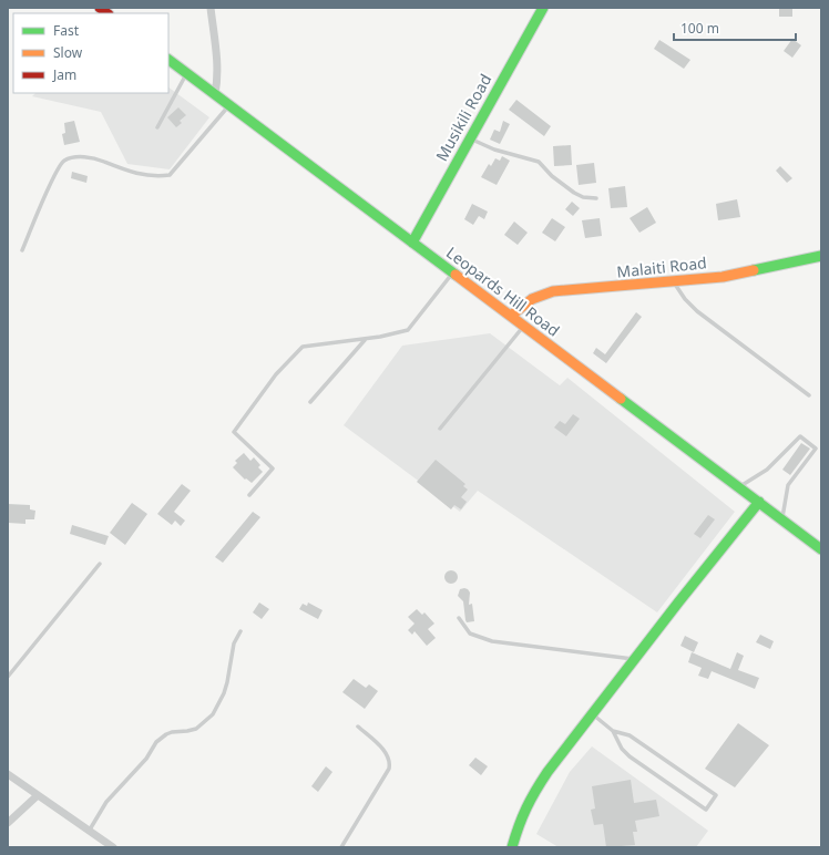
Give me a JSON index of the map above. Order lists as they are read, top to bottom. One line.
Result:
{"streets":{"street":["Musikili Road","Malaiti Road","Leopards Hill Road"]},"crossings":[["Musikili Road","Leopards Hill Road"],["Malaiti Road","Leopards Hill Road"]],"legend":["Fast","Slow","Jam"],"scale_bar":"100 m"}
